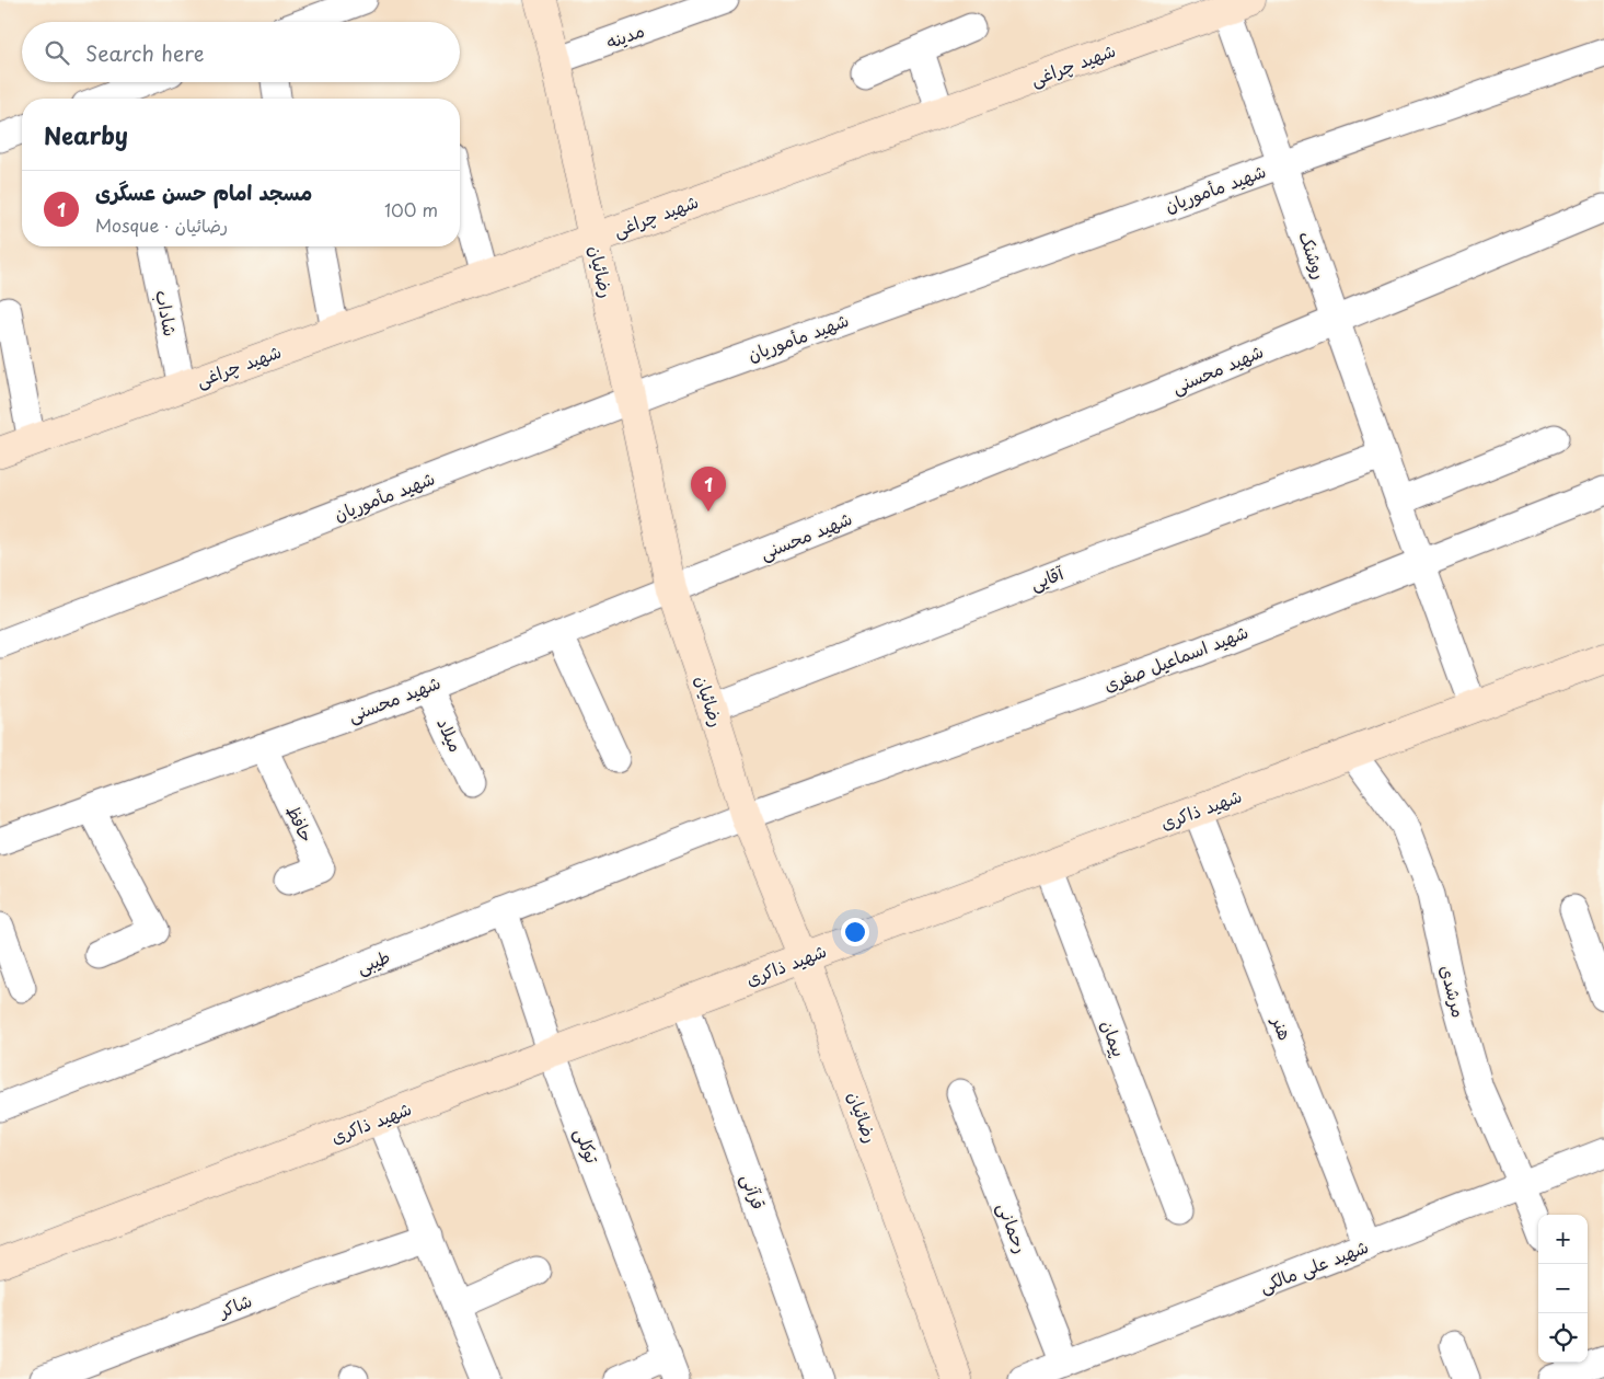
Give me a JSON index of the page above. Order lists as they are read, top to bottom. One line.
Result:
{"streets":{"street":["مدینه","شهید چراغی","شهید مأموریان","روشنک","رضائیان","شاداب","شهید محسنی","آقایی","شهید اسماعیل صفری","میلاد","شهید ذاکری","حافظ","طیبی","مرشدی","هنر","پیمان","توکلی","قرآنی","رحمانی","شهید علی مالکی","شاکر"]},"crossings":[["مدینه","رضائیان"],["شهید چراغی","روشنک"],["شهید چراغی","رضائیان"],["شهید چراغی","شاداب"],["شهید مأموریان","روشنک"],["شهید مأموریان","رضائیان"],["روشنک","شهید محسنی"],["روشنک","آقایی"],["روشنک","شهید اسماعیل صفری"],["روشنک","شهید ذاکری"],["رضائیان","شهید محسنی"],["رضائیان","آقایی"],["رضائیان","شهید اسماعیل صفری"],["رضائیان","شهید ذاکری"],["رضائیان","طیبی"],["شهید محسنی","میلاد"],["شهید محسنی","حافظ"],["شهید اسماعیل صفری","طیبی"],["شهید ذاکری","مرشدی"],["شهید ذاکری","هنر"],["شهید ذاکری","پیمان"],["شهید ذاکری","توکلی"],["شهید ذاکری","قرآنی"],["طیبی","توکلی"],["مرشدی","شهید علی مالکی"],["هنر","شهید علی مالکی"],["رحمانی","شهید علی مالکی"]],"page":{"search":"Search here","heading":"Nearby","list":[{"mark":"1","name":"مسجد امام حسن عسگری","note":"Mosque · رضائیان","value":"100 m"}],"pins":"1","map_buttons":["+","−"]}}
